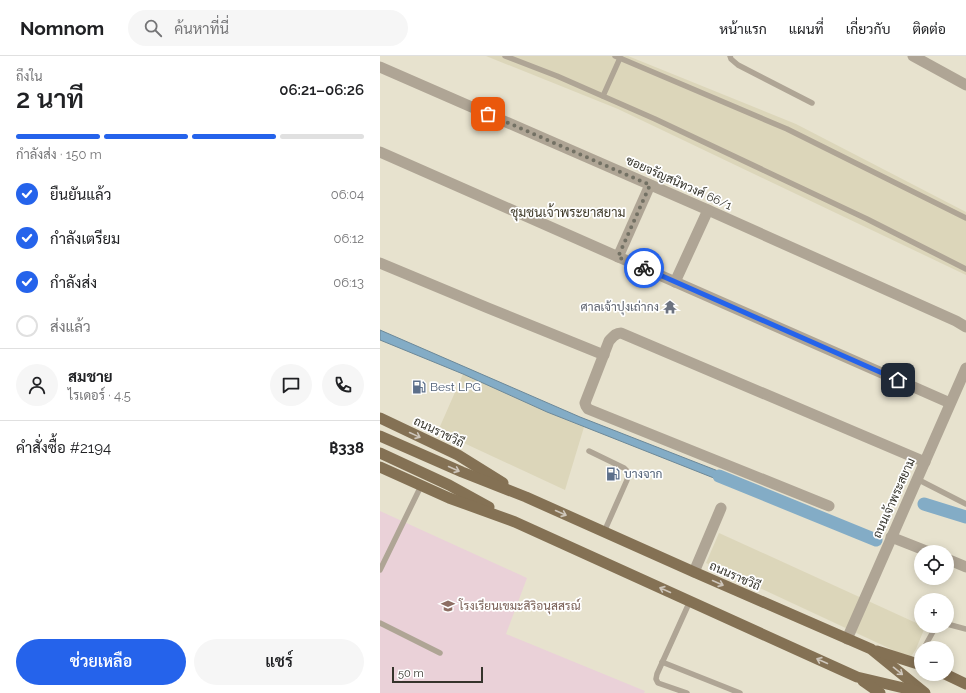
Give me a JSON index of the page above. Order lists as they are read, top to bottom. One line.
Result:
{"streets":{"main road":["ถนนราชวิถี"],"street":["ซอยจรัญสนิทวงศ์ 66/1","ถนนเจ้าพระสยาม"]},"crossings":[["ถนนราชวิถี","ถนนเจ้าพระสยาม"]],"districts":["ชุมชนเจ้าพระยาสยาม"],"places":{"temple":["ศาลเจ้าปุงเถ่ากง"],"fuel station":["Best LPG","บางจาก"],"school or university":["โรงเรียนเขมะสิริอนุสสรณ์"]},"scale_bar":"50 m","page":{"header":"Nomnom","search":"ค้นหาที่นี่","nav":["หน้าแรก","แผนที่","เกี่ยวกับ","ติดต่อ"],"heading":["2 นาที","ถึงใน","06:21–06:26"],"panel":["สมชาย","ไรเดอร์ · 4.5","คำสั่งซื้อ #2194","฿338"],"bar":"กำลังส่ง · 150 m","list":[["ยืนยันแล้ว","06:04"],["กำลังเตรียม","06:12"],["กำลังส่ง","06:13"],"ส่งแล้ว"],"map_buttons":["+","−"],"buttons":["ช่วยเหลือ","แชร์"],"scale":"50 m"}}
